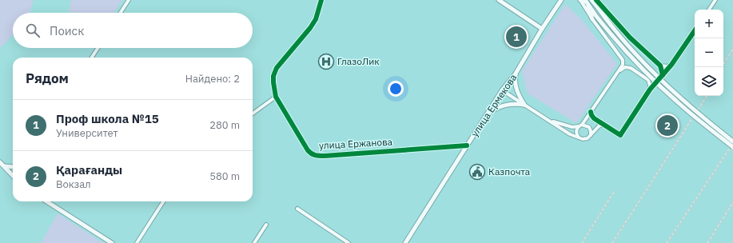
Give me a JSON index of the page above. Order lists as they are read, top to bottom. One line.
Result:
{"streets":{"main road":["улица Ермекова"],"street":["улица Ержанова"]},"crossings":[["улица Ермекова","улица Ержанова"]],"places":{"hospital":["ГлазоЛик"],"public building":["Казпочта"]},"page":{"map_buttons":["+","−"],"search":"Поиск","pins":["1","2"],"heading":["Рядом","Найдено: 2"],"list":[{"mark":"1","name":"Проф школа №15","note":"Университет","value":"280 m"},{"mark":"2","name":"Қарағанды","note":"Вокзал","value":"580 m"}]}}
